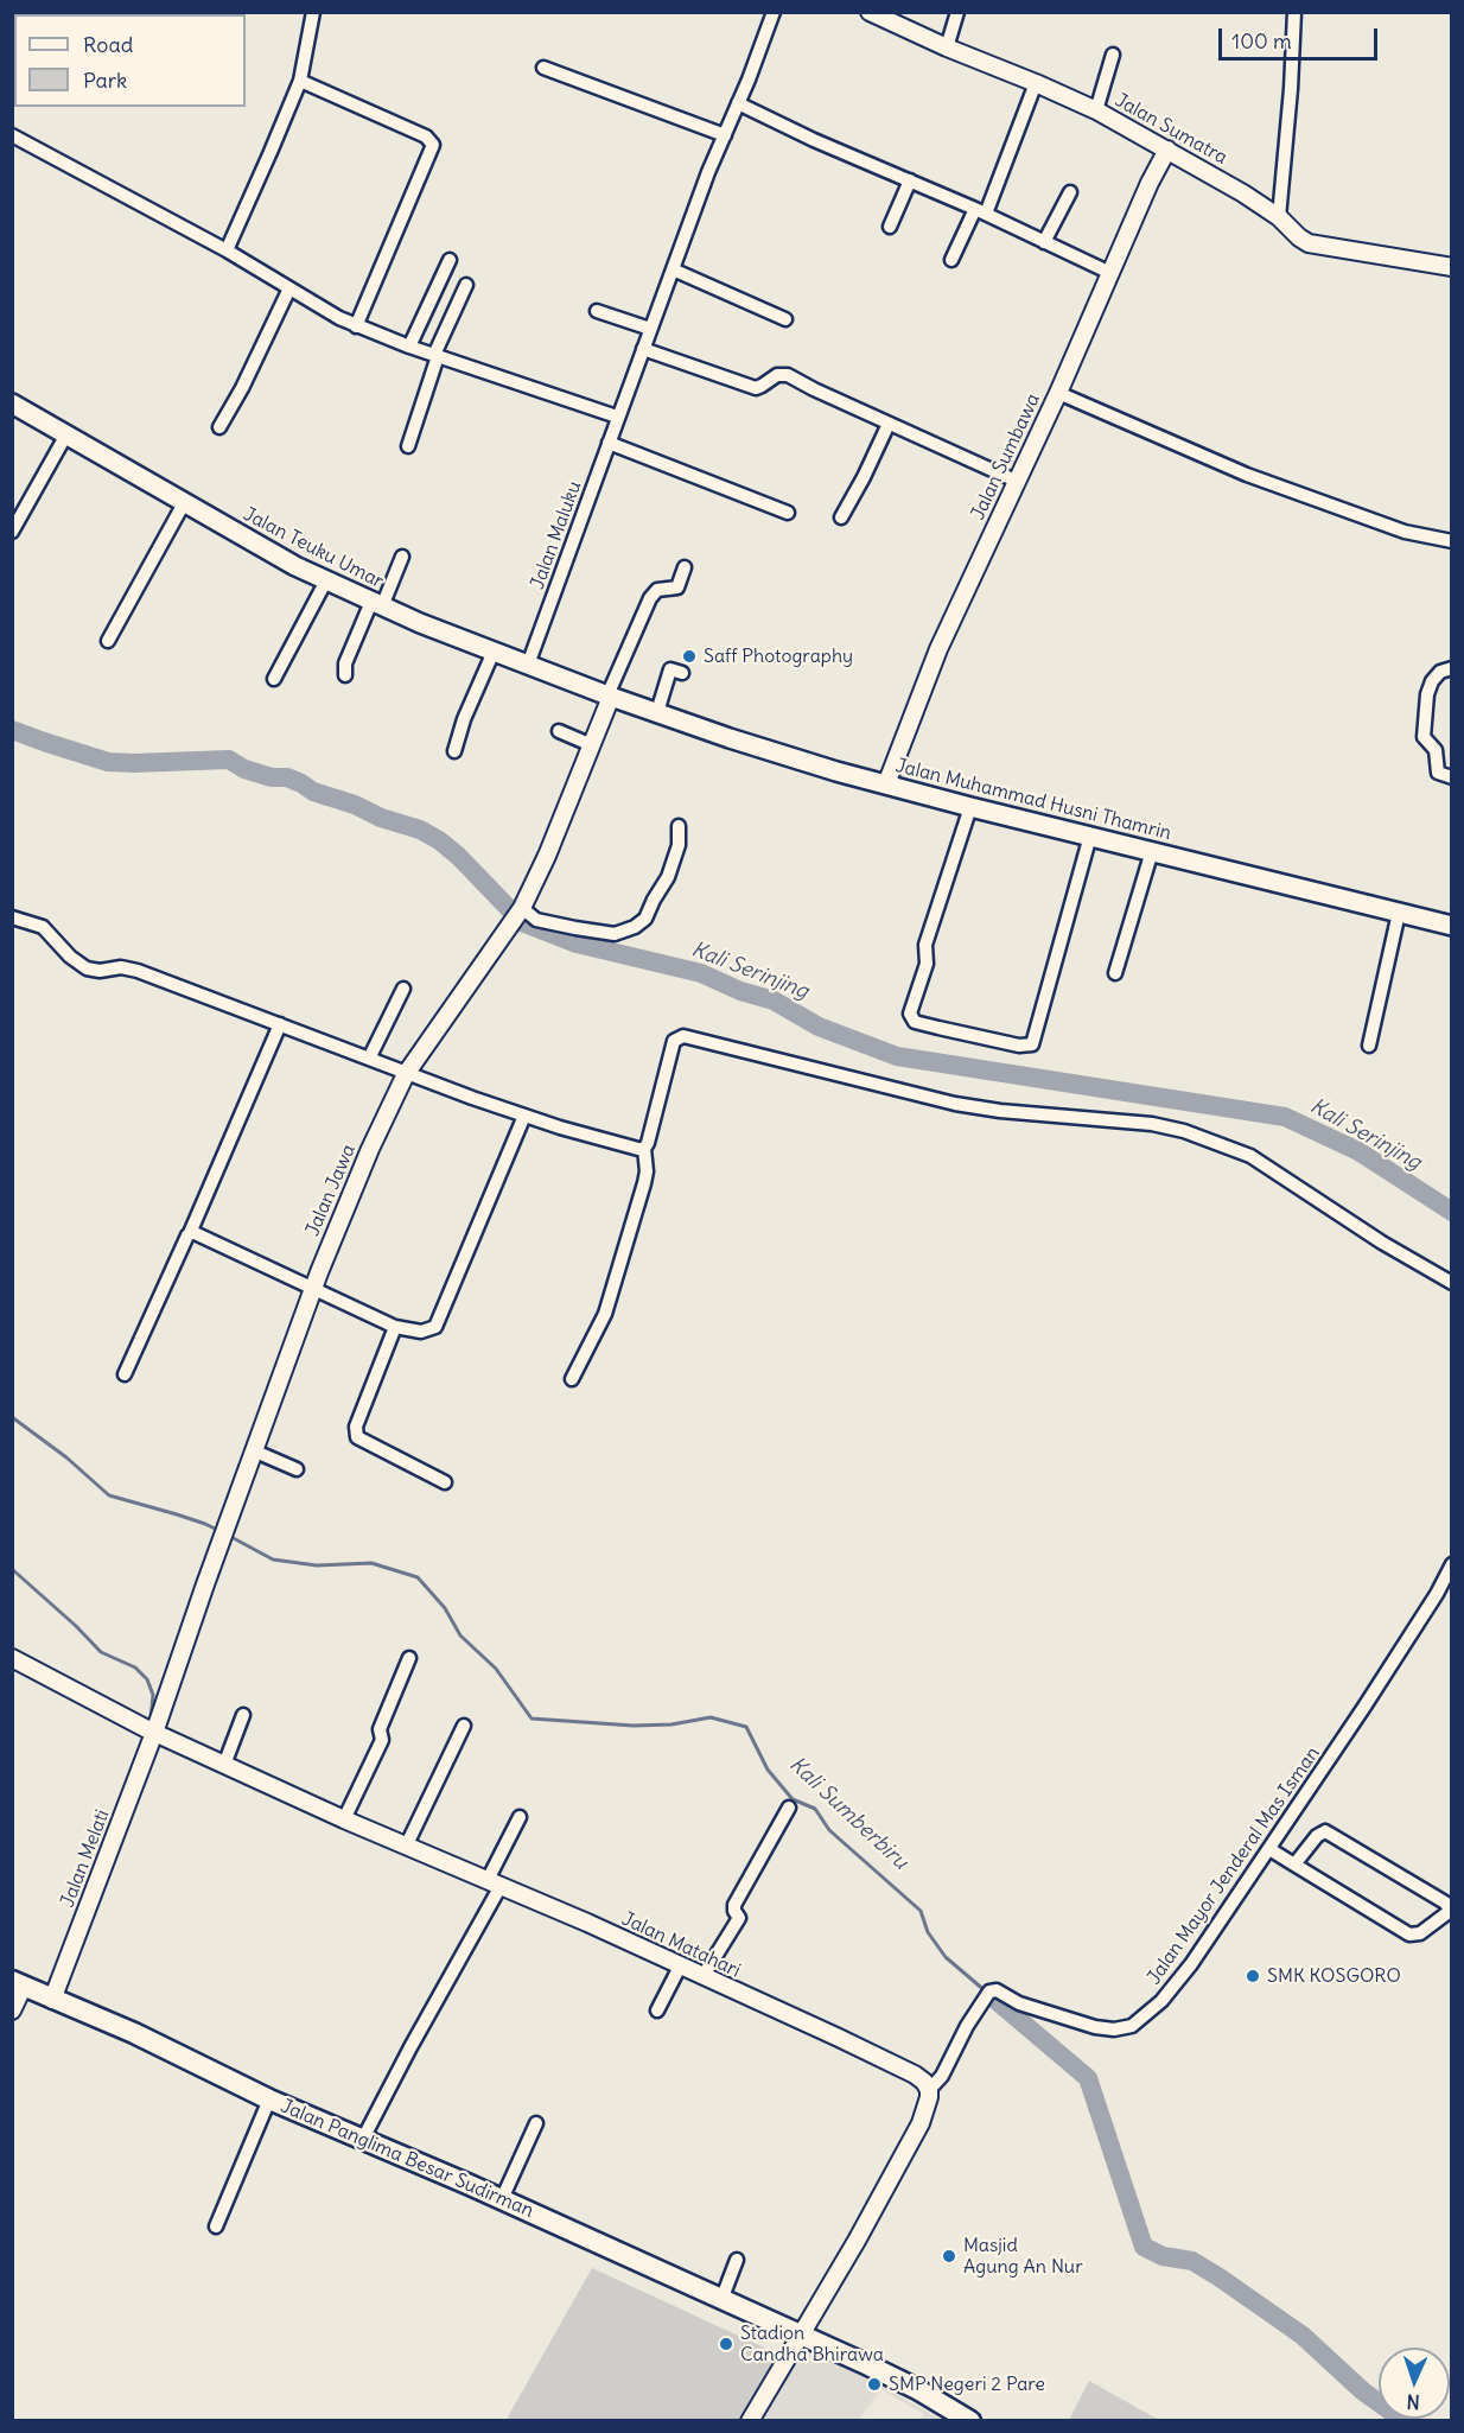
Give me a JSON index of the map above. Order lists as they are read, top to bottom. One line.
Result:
{"streets":{"main road":["Jalan Teuku Umar","Jalan Muhammad Husni Thamrin","Jalan Panglima Besar Sudirman"],"street":["Jalan Sumatra","Jalan Sumbawa","Jalan Maluku","Jalan Jawa","Jalan Melati","Jalan Mayor Jenderal Mas Isman","Jalan Matahari"]},"crossings":[["Jalan Sumatra","Jalan Sumbawa"],["Jalan Sumbawa","Jalan Muhammad Husni Thamrin"],["Jalan Maluku","Jalan Teuku Umar"],["Jalan Teuku Umar","Jalan Muhammad Husni Thamrin"],["Jalan Teuku Umar","Jalan Jawa"],["Jalan Muhammad Husni Thamrin","Jalan Jawa"],["Jalan Jawa","Jalan Melati"],["Jalan Jawa","Jalan Matahari"],["Jalan Melati","Jalan Matahari"],["Jalan Melati","Jalan Panglima Besar Sudirman"],["Jalan Mayor Jenderal Mas Isman","Jalan Matahari"]],"water":["Kali Serinjing","Kali Sumberbiru"],"places":["Saff Photography","SMK KOSGORO","Masjid Agung An Nur","Stadion Candha Bhirawa","SMP Negeri 2 Pare"],"legend":["Road","Park"],"scale_bar":"100 m","north":"bottom"}
